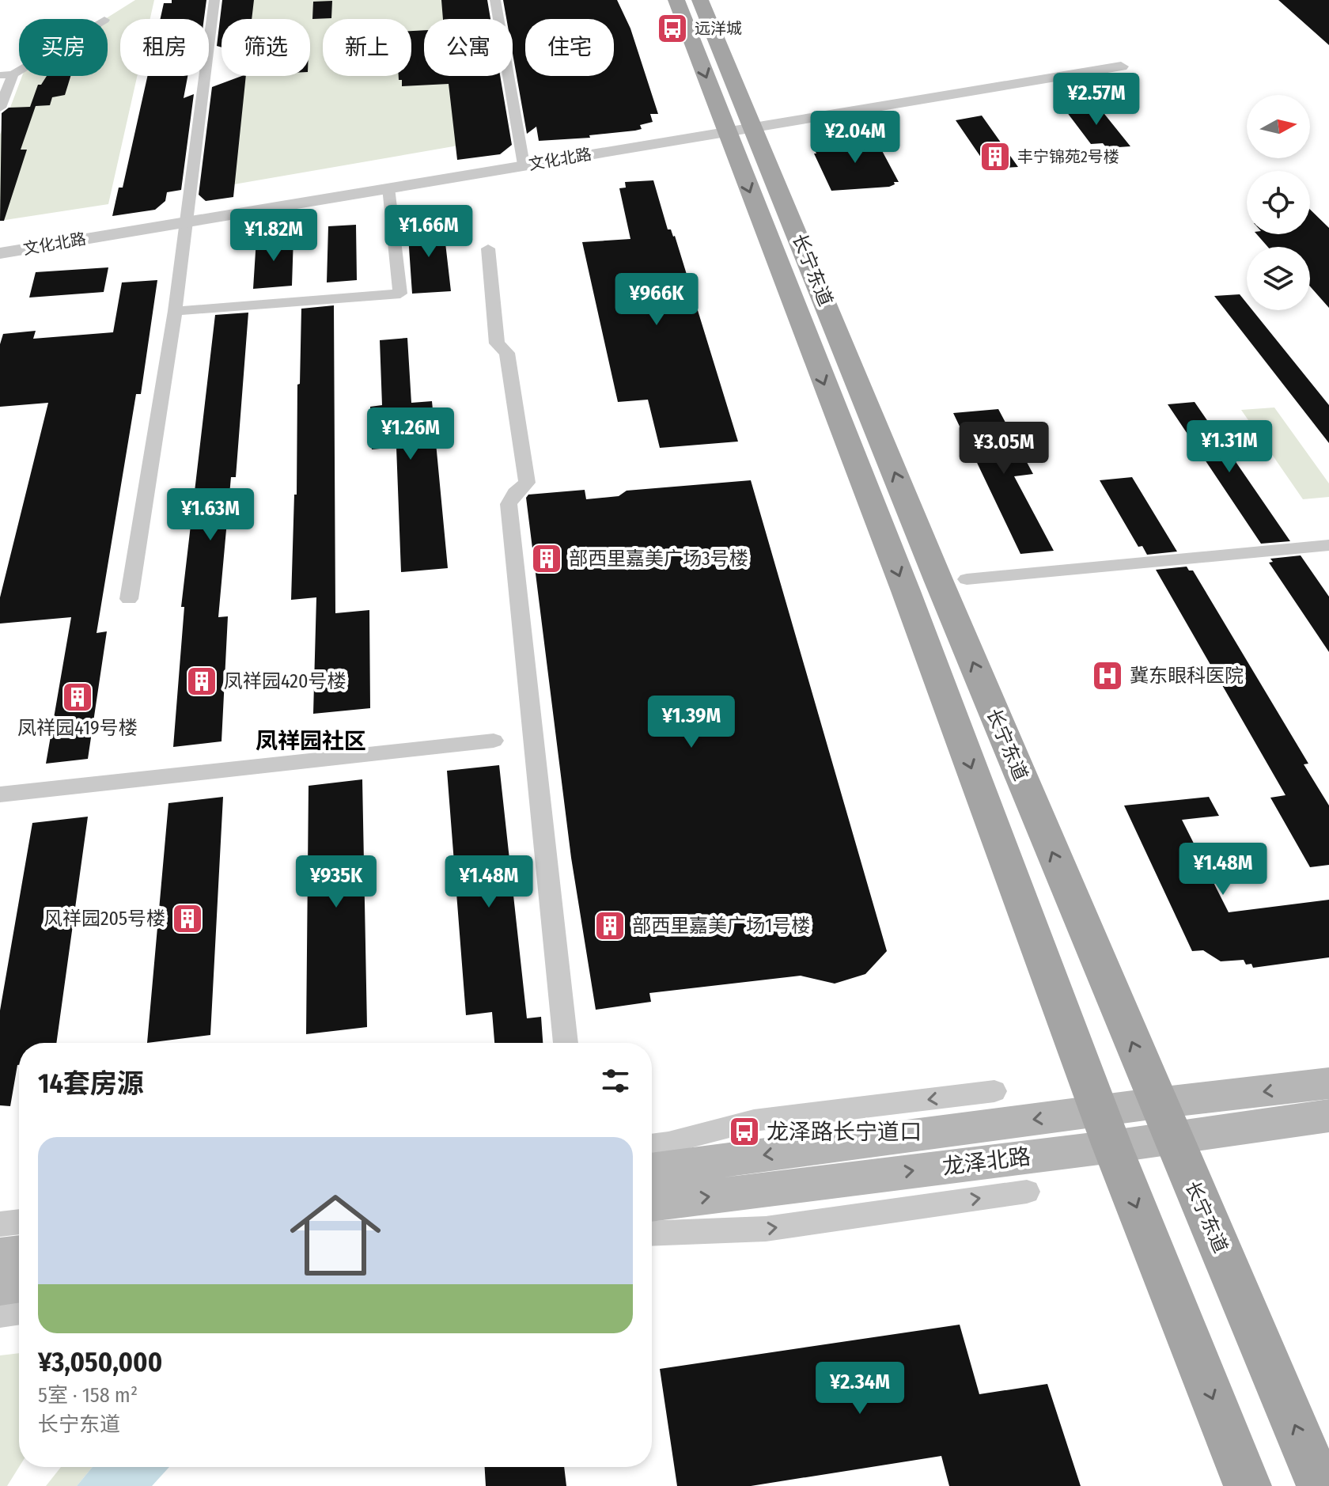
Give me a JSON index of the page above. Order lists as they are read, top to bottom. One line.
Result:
{"streets":{"main road":["长宁东道","龙泽北路"],"street":["文化北路"]},"crossings":[["文化北路","长宁东道"],["长宁东道","龙泽北路"]],"districts":["凤祥园社区"],"places":{"bus stop":["远洋城","龙泽路长宁道口"],"building":["丰宁锦苑2号楼","部西里嘉美广场3号楼","凤祥园420号楼","凤祥园419号楼","风祥园205号楼","部西里嘉美广场1号楼"],"hospital":["冀东眼科医院"]},"north":"right","page":{"chip":["买房","租房","筛选","新上","公寓","住宅"],"price":["¥2.57M","¥2.04M","¥1.66M","¥1.82M","¥966K","¥1.26M","¥1.31M","¥3.05M","¥1.63M","¥1.39M","¥1.48M","¥935K","¥1.48M","¥2.34M"],"heading":"14套房源","list":[{"name":"¥3,050,000","note":"5室 · 158 m² · 长宁东道"}]}}
